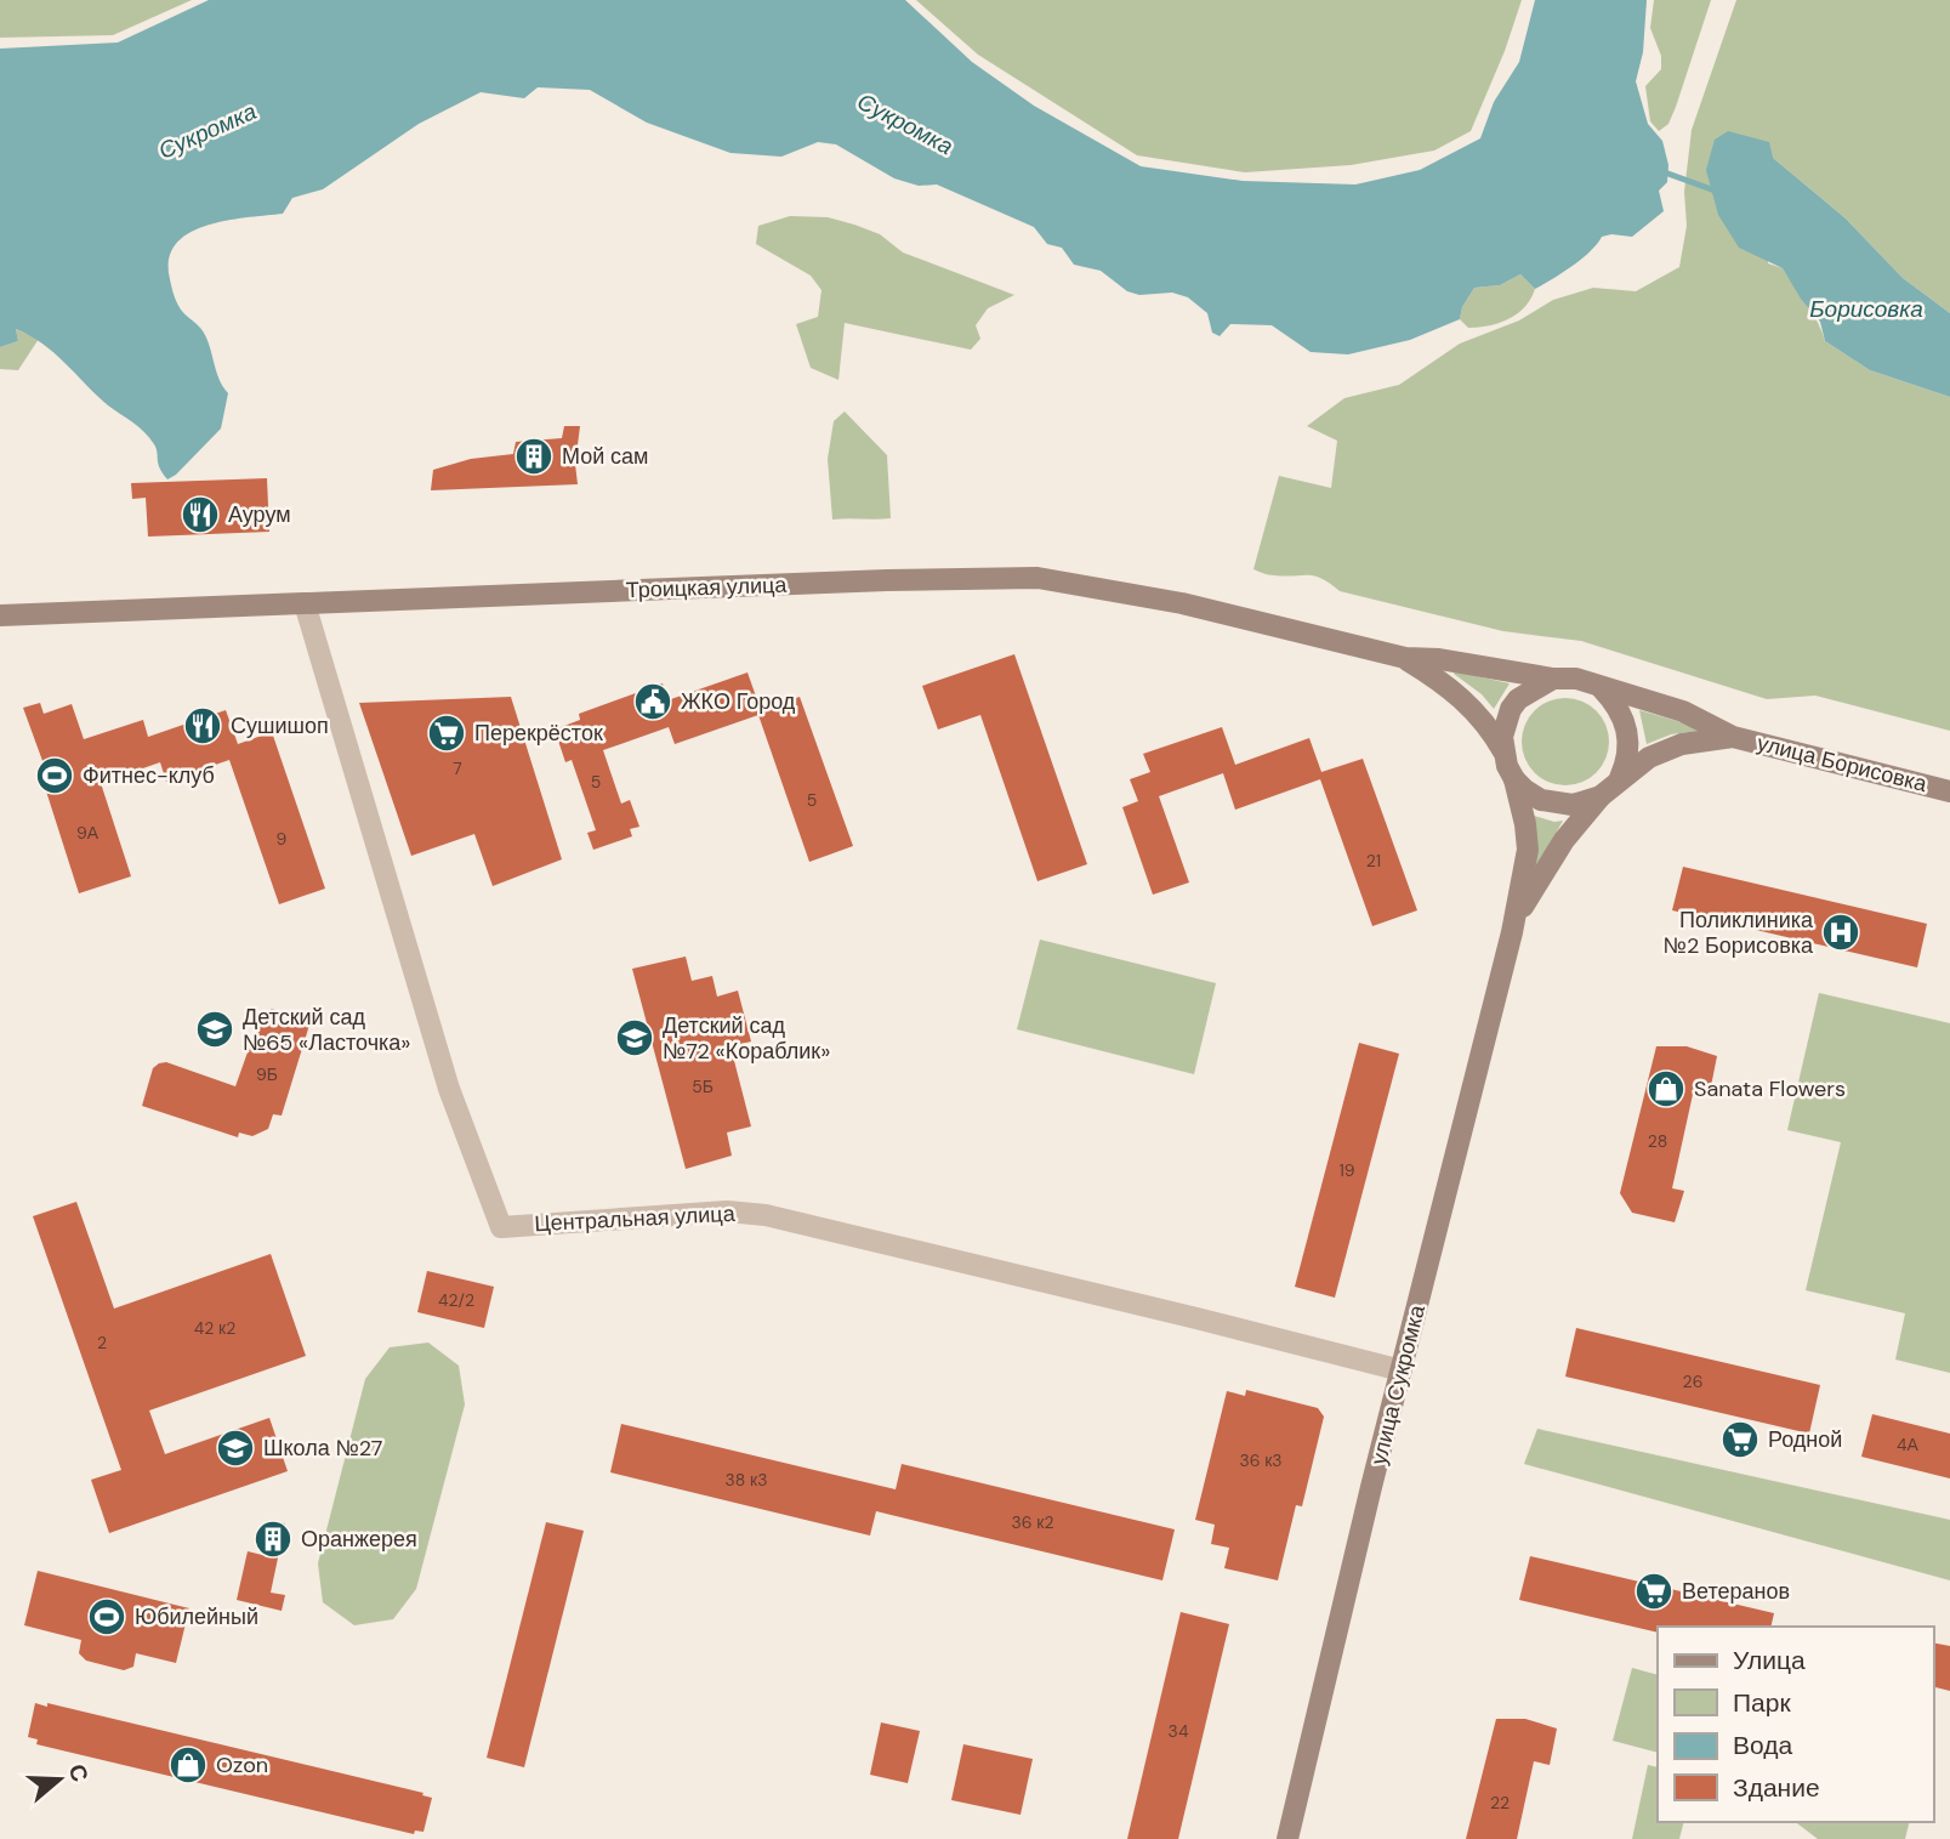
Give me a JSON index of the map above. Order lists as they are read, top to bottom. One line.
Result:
{"streets":{"street":["Троицкая улица","улица Борисовка","Центральная улица","улица Сукромка"]},"crossings":[["Троицкая улица","Центральная улица"],["Троицкая улица","улица Сукромка"],["Центральная улица","улица Сукромка"]],"water":["Сукромка","Борисовка"],"places":{"building":["Мой сам","Оранжерея"],"restaurant":["Аурум","Сушишоп"],"public building":["ЖКО Город"],"supermarket":["Перекрёсток","Родной","Ветеранов"],"sports":["Фитнес-клуб","Юбилейный"],"hospital":["Поликлиника №2 Борисовка"],"school or university":["Детский сад №65 «Ласточка»","Детский сад №72 «Кораблик»","Школа №27"],"shop":["Sanata Flowers","Ozon"]},"house_numbers":["7","5","5","9А","9","21","9Б","5Б","28","19","42/2","42 к2","2","26","4А","36 к3","38 к3","36 к2","34","22"],"legend":["Улица","Парк","Вода","Здание"],"north":"right"}
